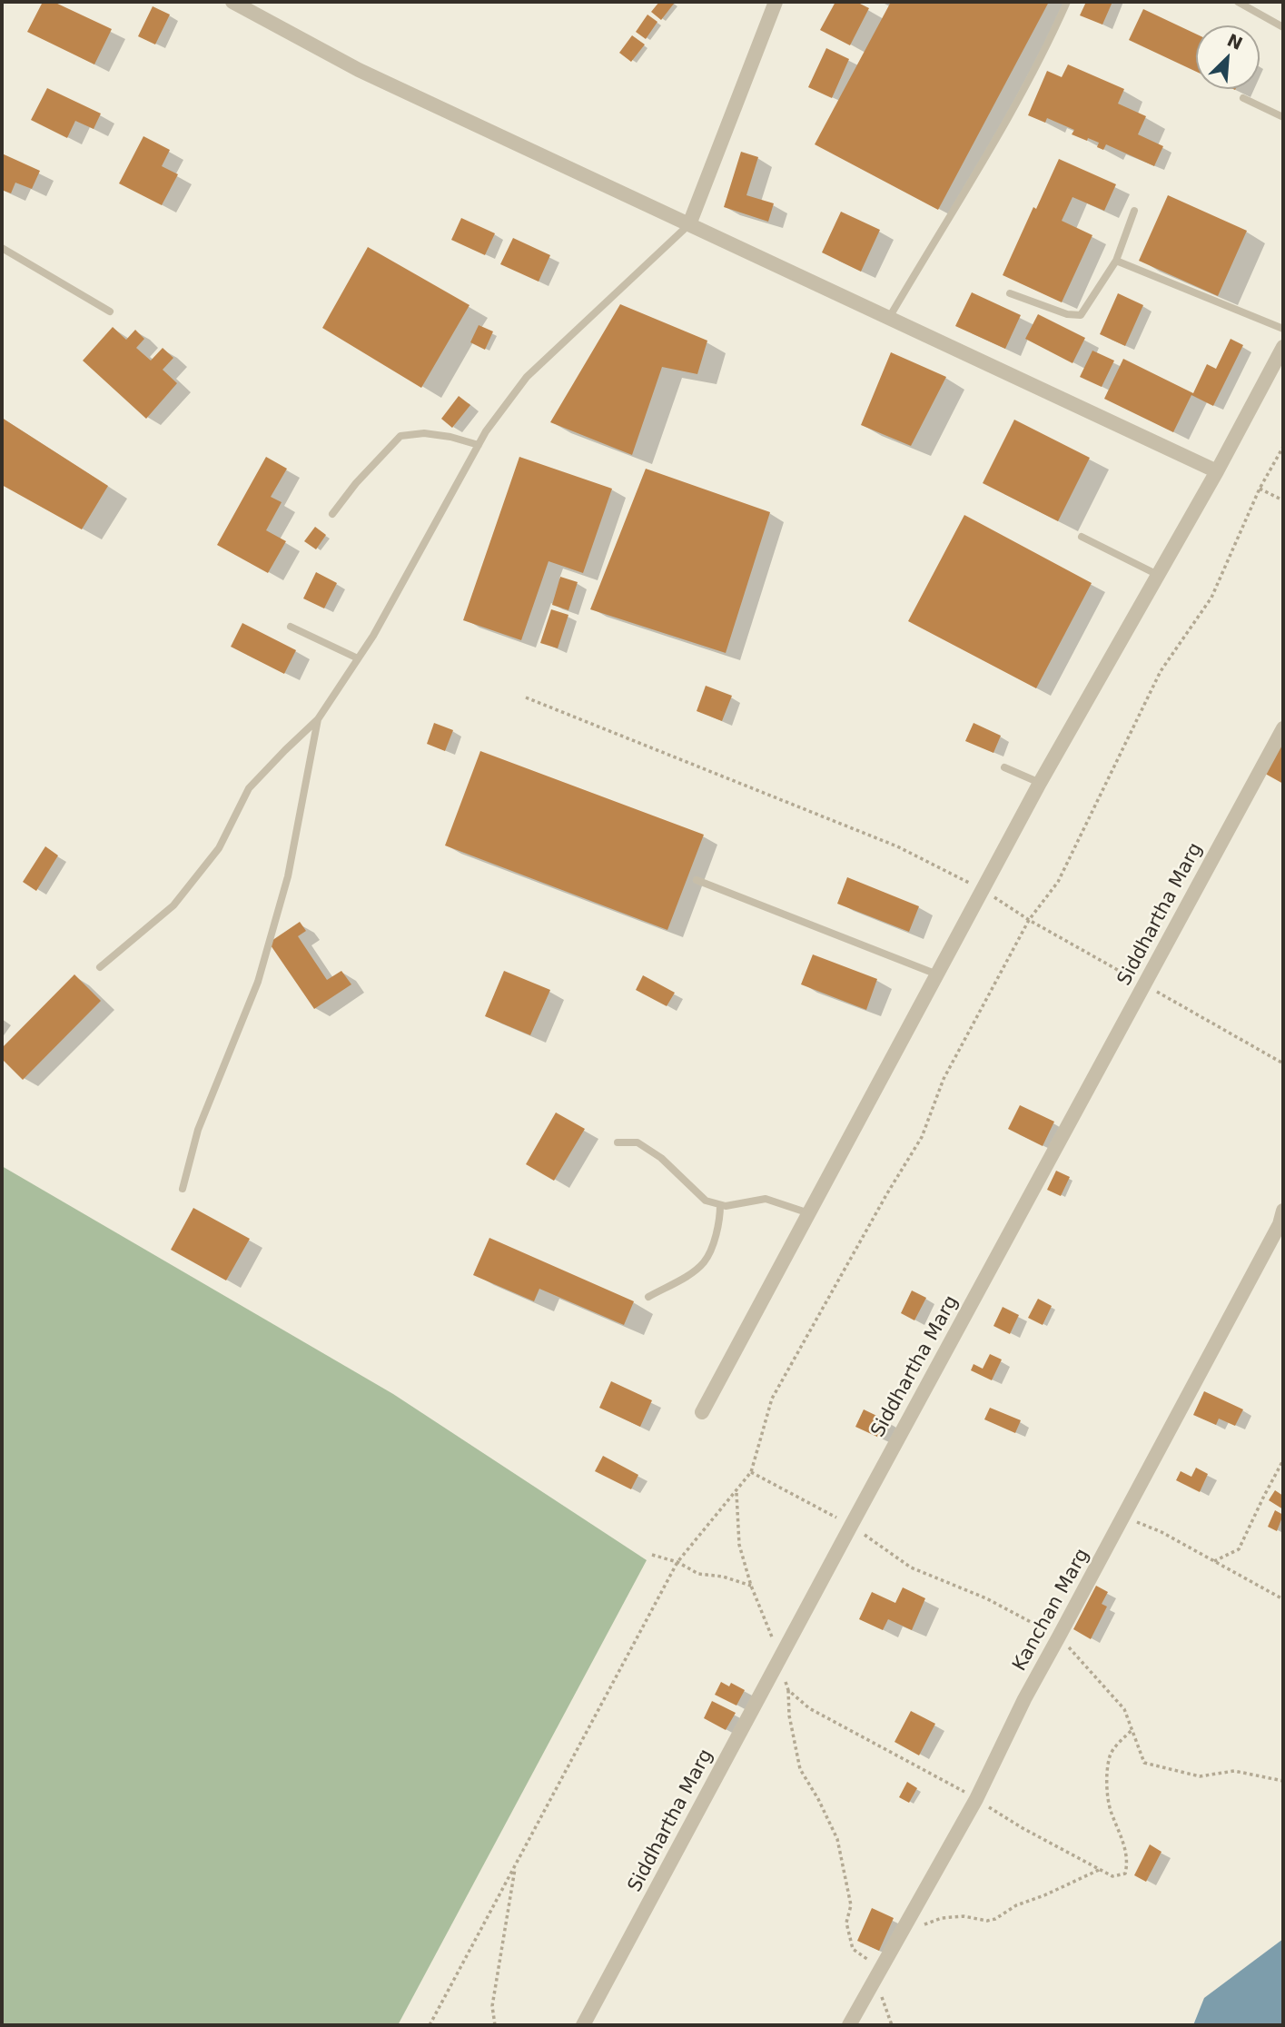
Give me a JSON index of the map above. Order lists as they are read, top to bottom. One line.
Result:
{"streets":{"street":["Siddhartha Marg","Kanchan Marg"]},"north":"top right"}
